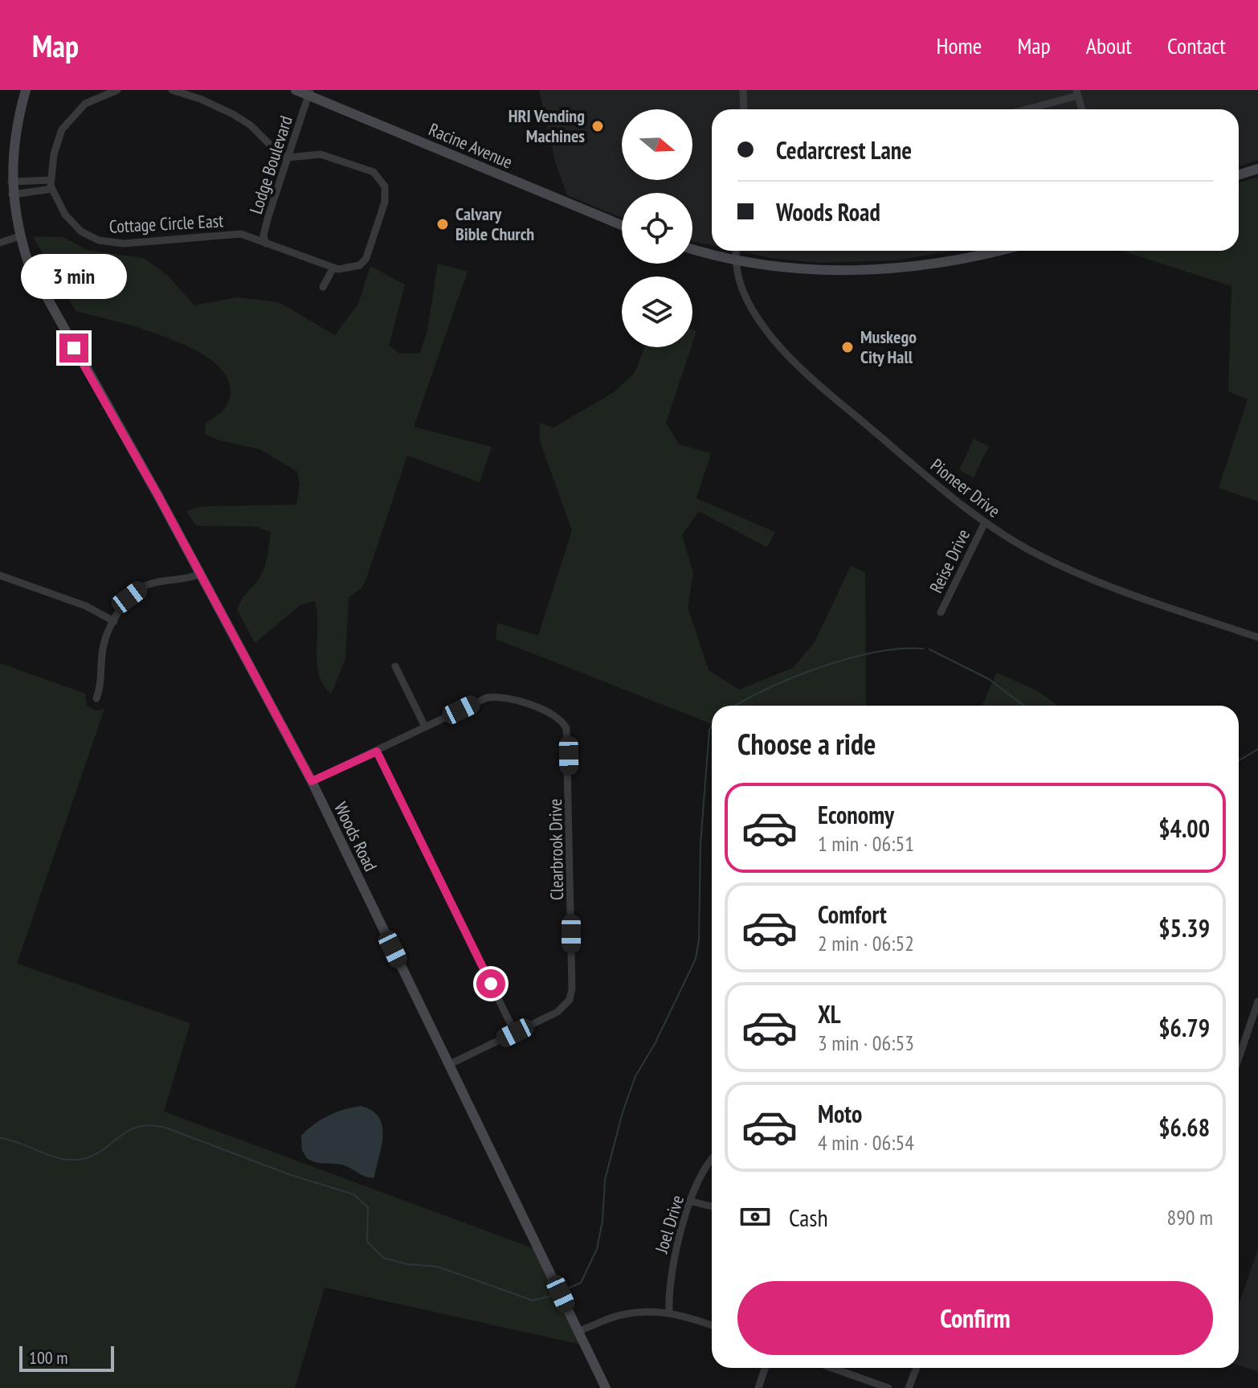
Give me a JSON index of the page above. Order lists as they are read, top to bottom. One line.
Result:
{"streets":{"street":["Racine Avenue","Lodge Boulevard","Cottage Circle East","Pioneer Drive","Reise Drive","Woods Road","Clearbrook Drive","Joel Drive"]},"crossings":[["Racine Avenue","Lodge Boulevard"],["Lodge Boulevard","Cottage Circle East"],["Pioneer Drive","Reise Drive"],["Woods Road","Clearbrook Drive"]],"places":["HRI Vending Machines","Calvary Bible Church","Muskego City Hall"],"scale_bar":"100 m","north":"right","page":{"header":"Map","nav":["Home","Map","About","Contact"],"banner":["Cedarcrest Lane","Woods Road"],"bubble":"3 min","heading":"Choose a ride","list":[{"name":"Economy","note":"1 min · 06:51","value":"$4.00"},{"name":"Comfort","note":"2 min · 06:52","value":"$5.39"},{"name":"XL","note":"3 min · 06:53","value":"$6.79"},{"name":"Moto","note":"4 min · 06:54","value":"$6.68"}],"pay":["Cash","890 m"],"buttons":"Confirm","scale":"100 m"}}
